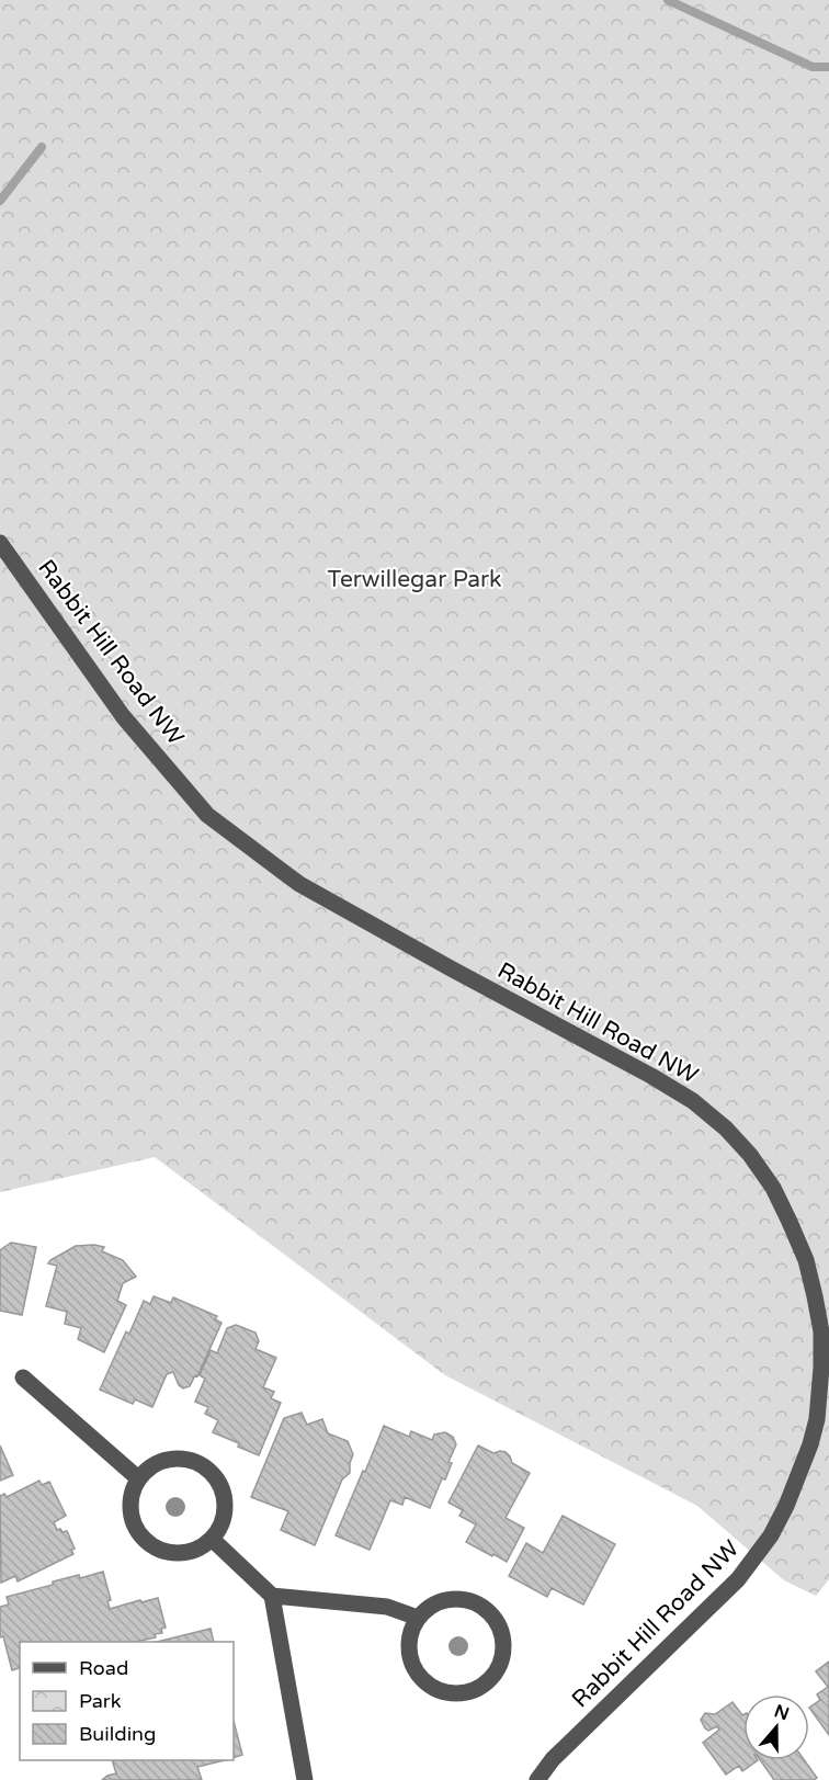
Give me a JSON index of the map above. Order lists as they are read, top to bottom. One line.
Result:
{"streets":{"street":["Rabbit Hill Road NW"]},"parks":["Terwillegar Park"],"legend":["Road","Park","Building"],"north":"top"}
